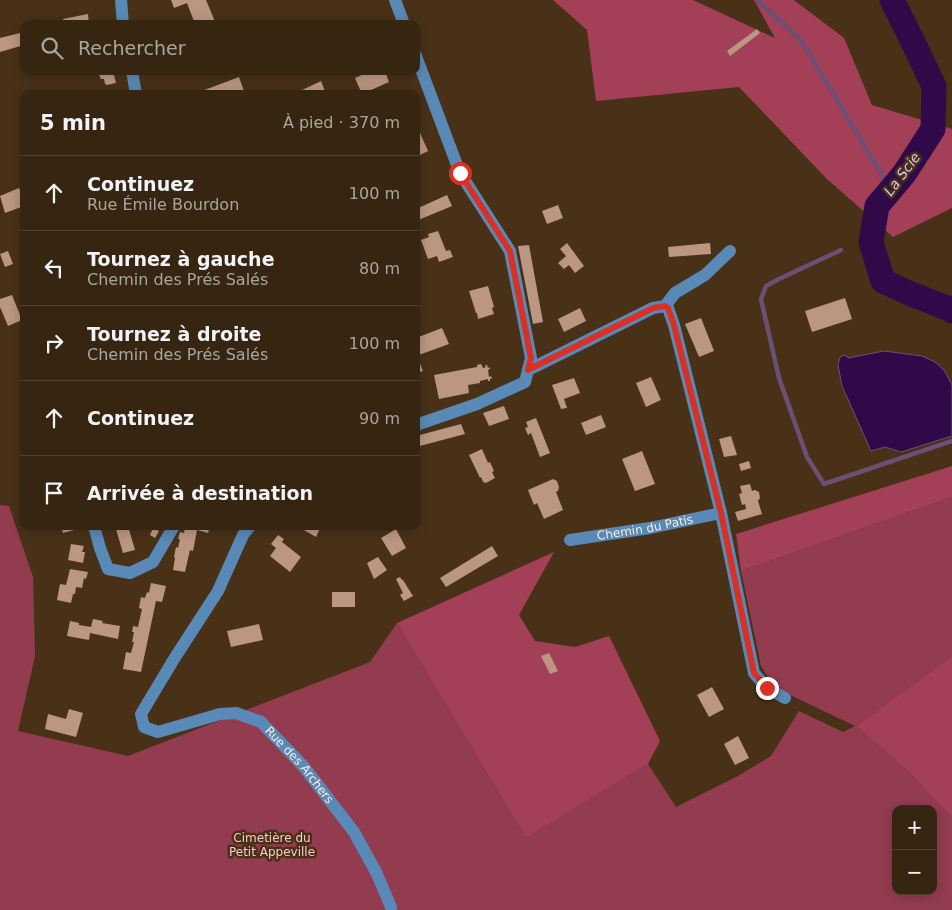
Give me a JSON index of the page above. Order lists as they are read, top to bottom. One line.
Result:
{"streets":{"street":["Chemin du Patis","Rue des Archers"]},"water":["La Scie"],"parks":["Cimetière du Petit Appeville"],"page":{"search":"Rechercher","heading":["5 min","À pied · 370 m"],"list":[["Continuez","Rue Émile Bourdon","100 m"],["Tournez à gauche","Chemin des Prés Salés","80 m"],["Tournez à droite","Chemin des Prés Salés","100 m"],["Continuez","90 m"],"Arrivée à destination"],"map_buttons":["+","−"]}}
